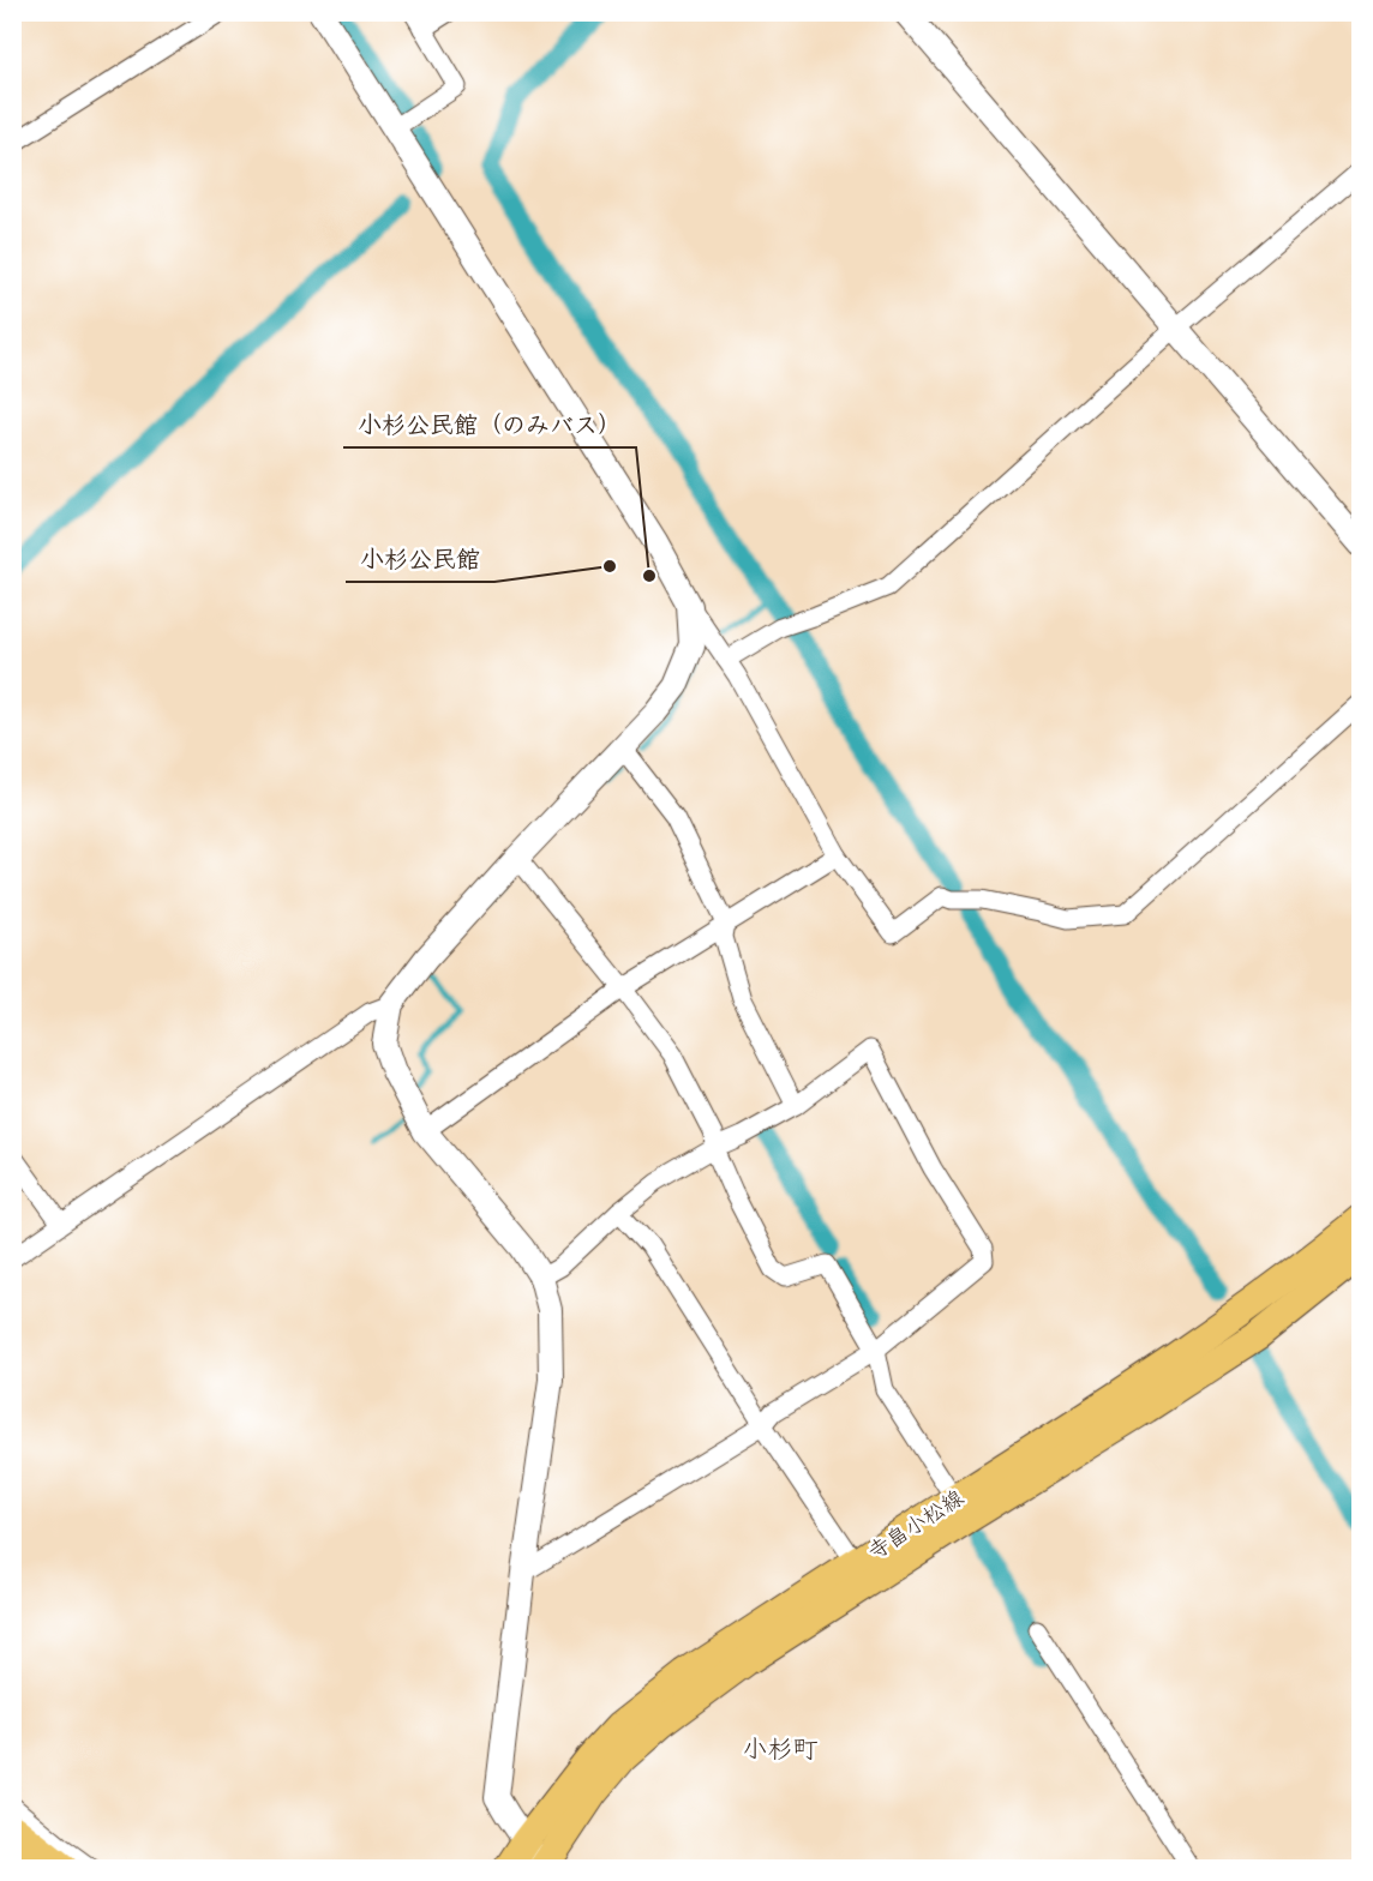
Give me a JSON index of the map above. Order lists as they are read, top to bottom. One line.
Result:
{"streets":{"main road":["寺畠小松線"]},"districts":["小杉町"],"places":["小杉公民館","小杉公民館（のみバス）"]}
